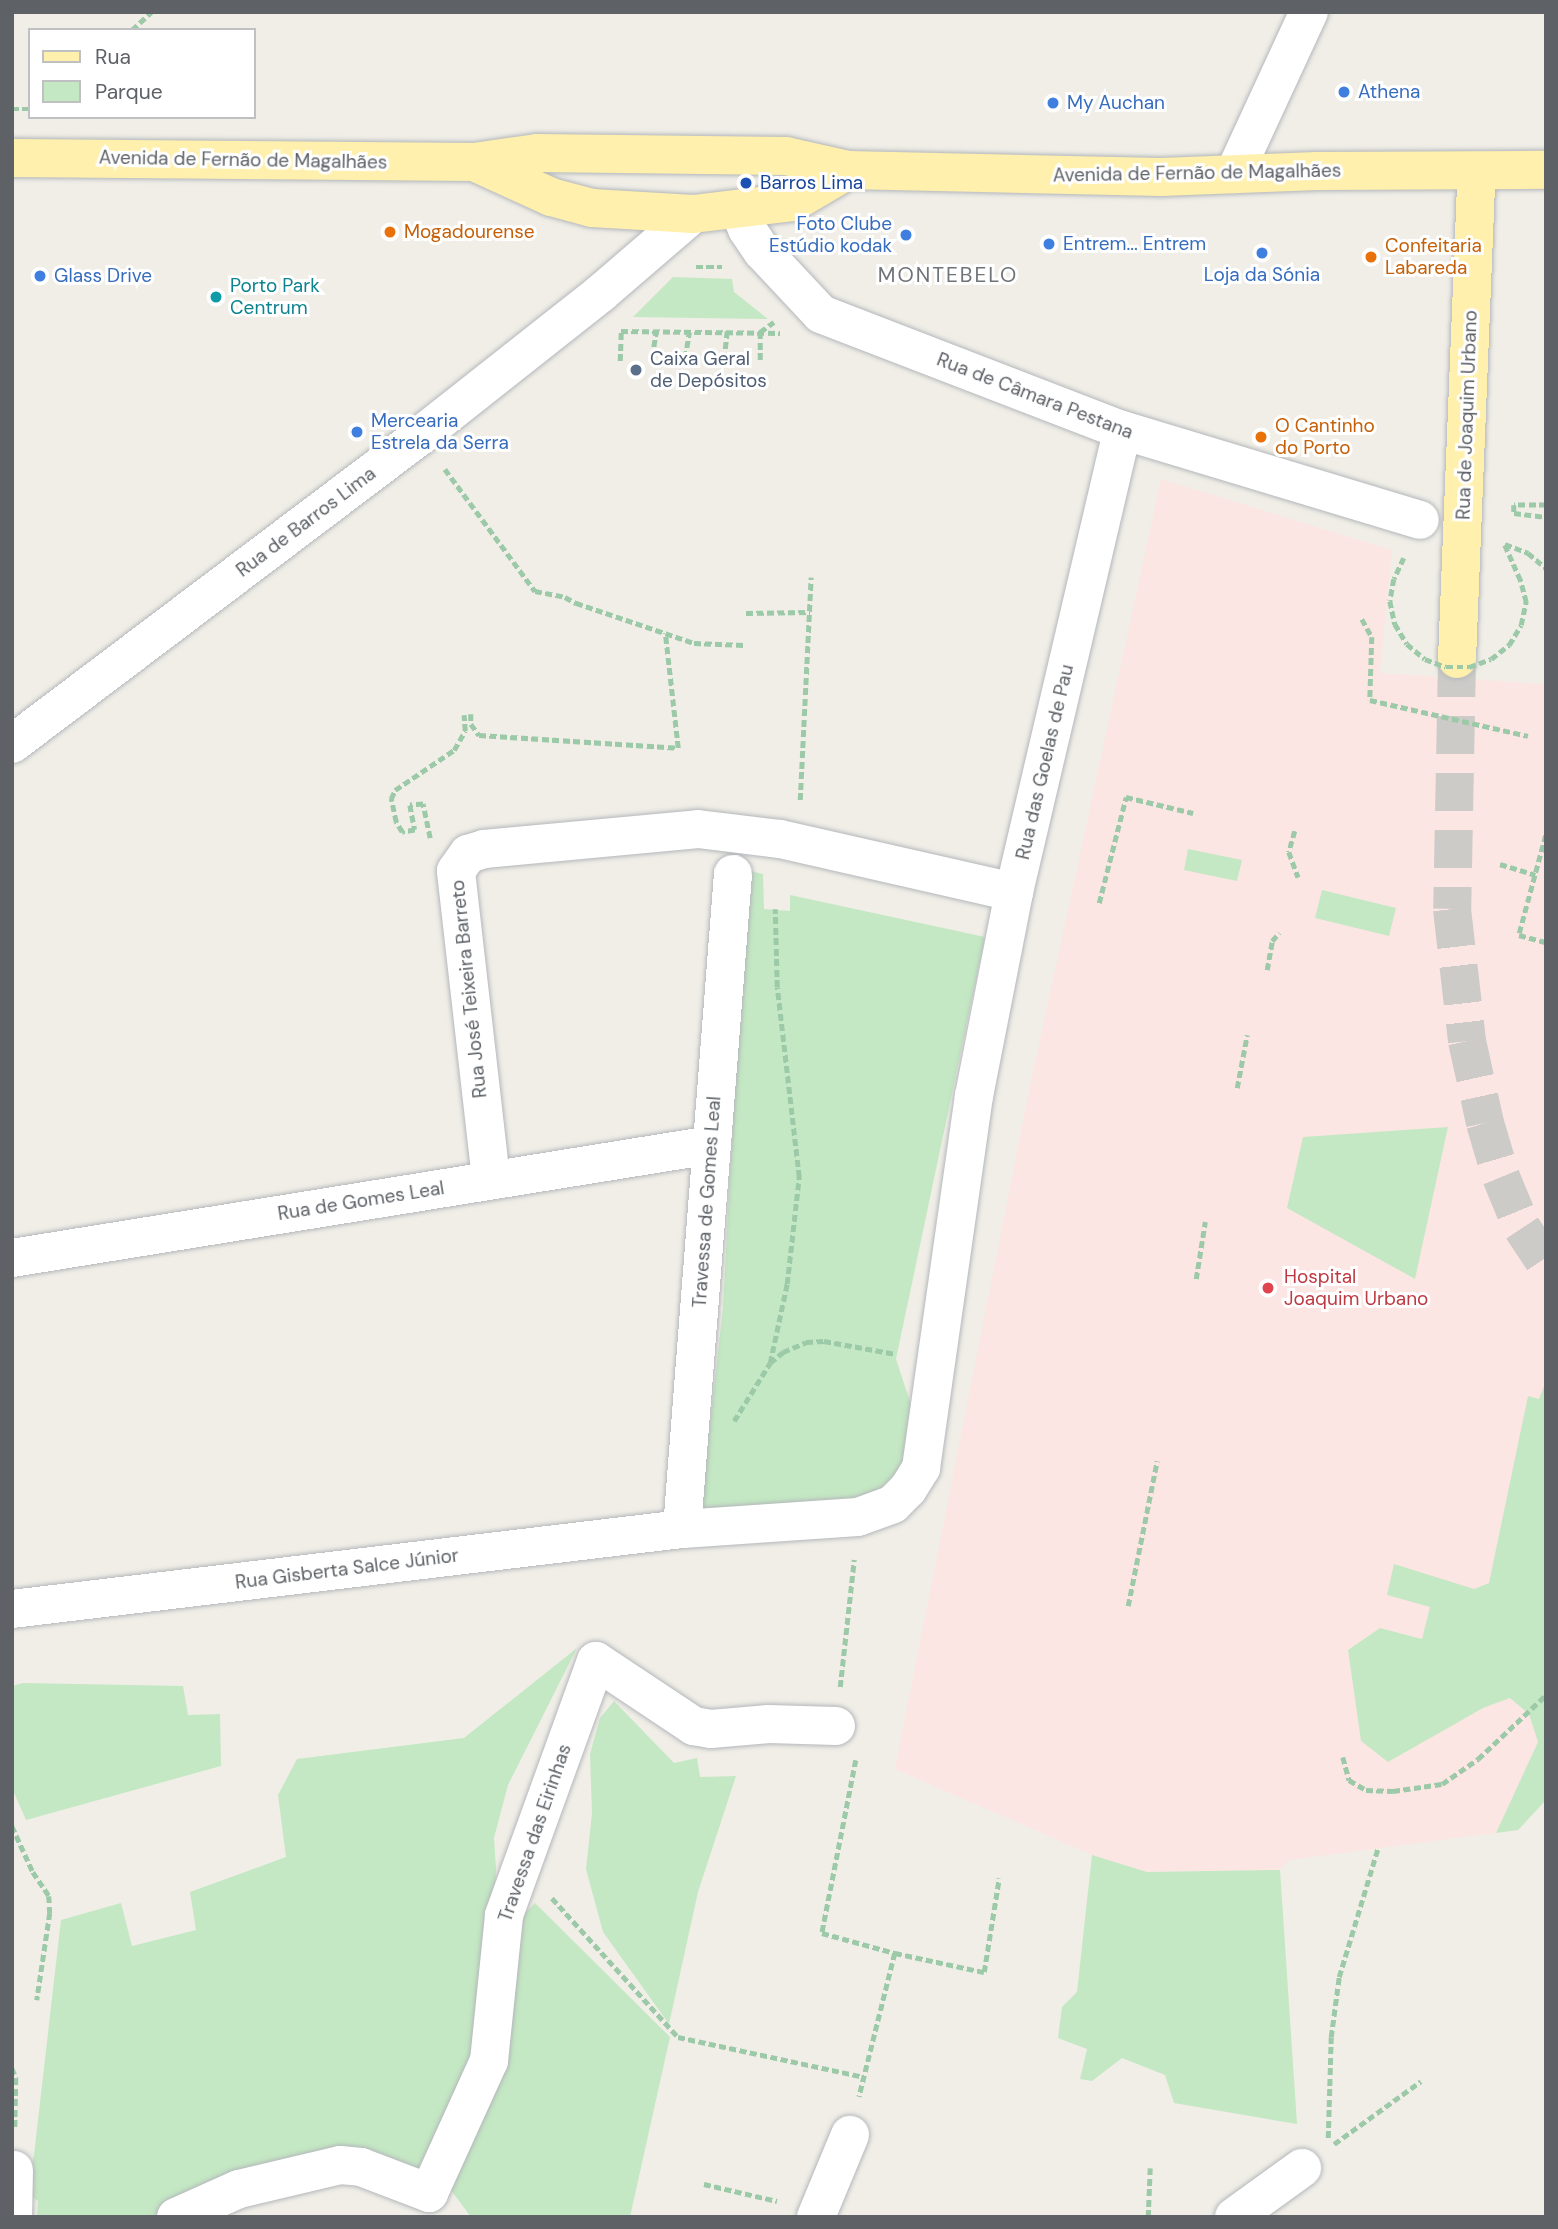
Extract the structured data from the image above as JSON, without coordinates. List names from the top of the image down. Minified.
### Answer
{"streets":{"main road":["Avenida de Fernão de Magalhães","Rua de Joaquim Urbano"],"street":["Rua de Câmara Pestana","Rua de Barros Lima","Rua das Goelas de Pau","Rua José Teixeira Barreto","Rua de Gomes Leal","Travessa de Gomes Leal","Rua Gisberta Salce Júnior","Travessa das Eirinhas"]},"crossings":[["Avenida de Fernão de Magalhães","Rua de Câmara Pestana"],["Avenida de Fernão de Magalhães","Rua de Joaquim Urbano"],["Avenida de Fernão de Magalhães","Rua de Barros Lima"],["Rua de Câmara Pestana","Rua das Goelas de Pau"],["Rua das Goelas de Pau","Rua José Teixeira Barreto"],["Rua das Goelas de Pau","Rua Gisberta Salce Júnior"],["Rua José Teixeira Barreto","Rua de Gomes Leal"],["Rua de Gomes Leal","Travessa de Gomes Leal"],["Travessa de Gomes Leal","Rua Gisberta Salce Júnior"]],"districts":["MONTEBELO"],"places":["Athena","My Auchan","Barros Lima","Mogadourense","Foto Clube Estúdio kodak","Entrem... Entrem","Loja da Sónia","Confeitaria Labareda","Glass Drive","Porto Park Centrum","Caixa Geral de Depósitos","Mercearia Estrela da Serra","O Cantinho do Porto","Hospital Joaquim Urbano"],"legend":["Rua","Parque"]}
